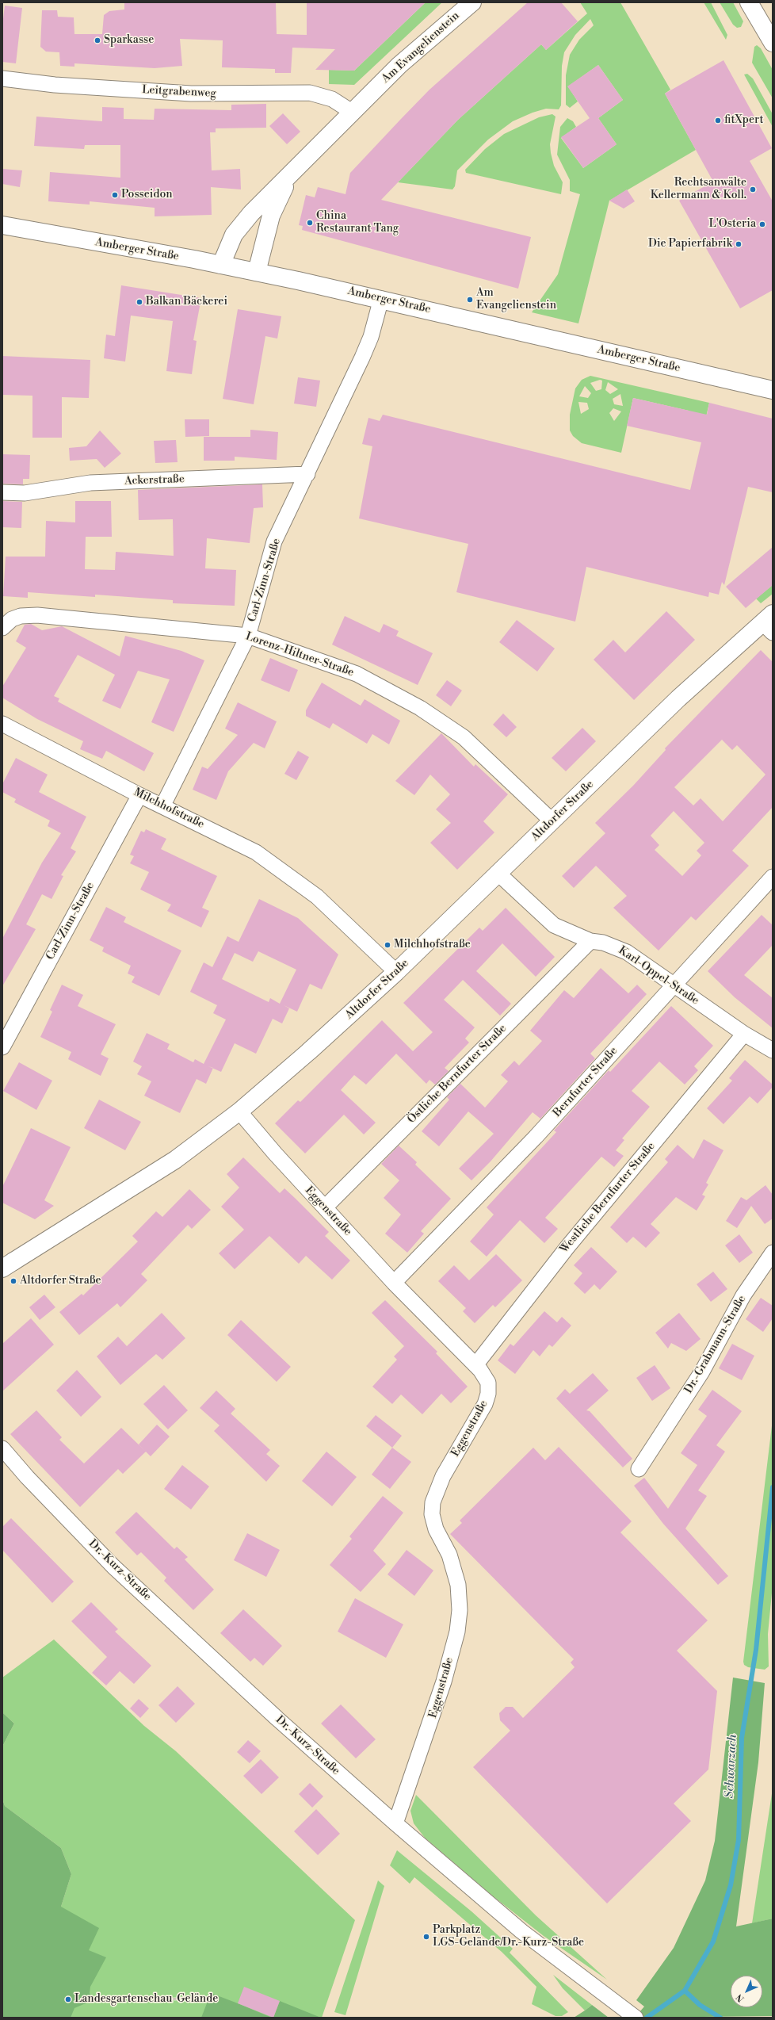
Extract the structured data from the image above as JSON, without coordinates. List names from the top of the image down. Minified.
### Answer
{"streets":{"main road":["Am Evangelienstein","Amberger Straße","Altdorfer Straße"],"street":["Leitgrabenweg","Ackerstraße","Carl-Zinn-Straße","Lorenz-Hiltner-Straße","Milchhofstraße","Karl-Oppel-Straße","Östliche Bernfurter Straße","Bernfurter Straße","Westliche Bernfurter Straße","Eggenstraße","Dr.-Grabmann-Straße","Dr.-Kurz-Straße"]},"crossings":[["Am Evangelienstein","Leitgrabenweg"],["Am Evangelienstein","Amberger Straße"],["Amberger Straße","Carl-Zinn-Straße"],["Ackerstraße","Carl-Zinn-Straße"],["Carl-Zinn-Straße","Lorenz-Hiltner-Straße"],["Carl-Zinn-Straße","Milchhofstraße"],["Lorenz-Hiltner-Straße","Altdorfer Straße"],["Milchhofstraße","Altdorfer Straße"],["Altdorfer Straße","Karl-Oppel-Straße"],["Altdorfer Straße","Eggenstraße"],["Karl-Oppel-Straße","Östliche Bernfurter Straße"],["Karl-Oppel-Straße","Bernfurter Straße"],["Karl-Oppel-Straße","Westliche Bernfurter Straße"],["Östliche Bernfurter Straße","Eggenstraße"],["Bernfurter Straße","Eggenstraße"],["Westliche Bernfurter Straße","Eggenstraße"],["Eggenstraße","Dr.-Kurz-Straße"]],"water":["Schwarzach"],"places":["Sparkasse","fitXpert","Rechtsanwälte Kellermann & Koll.","Posseidon","China Restaurant Tang","L'Osteria","Die Papierfabrik","Am Evangelienstein","Balkan Bäckerei","Milchhofstraße","Altdorfer Straße","Parkplatz LGS-Gelände/Dr.-Kurz-Straße","Landesgartenschau-Gelände"],"north":"bottom left"}
